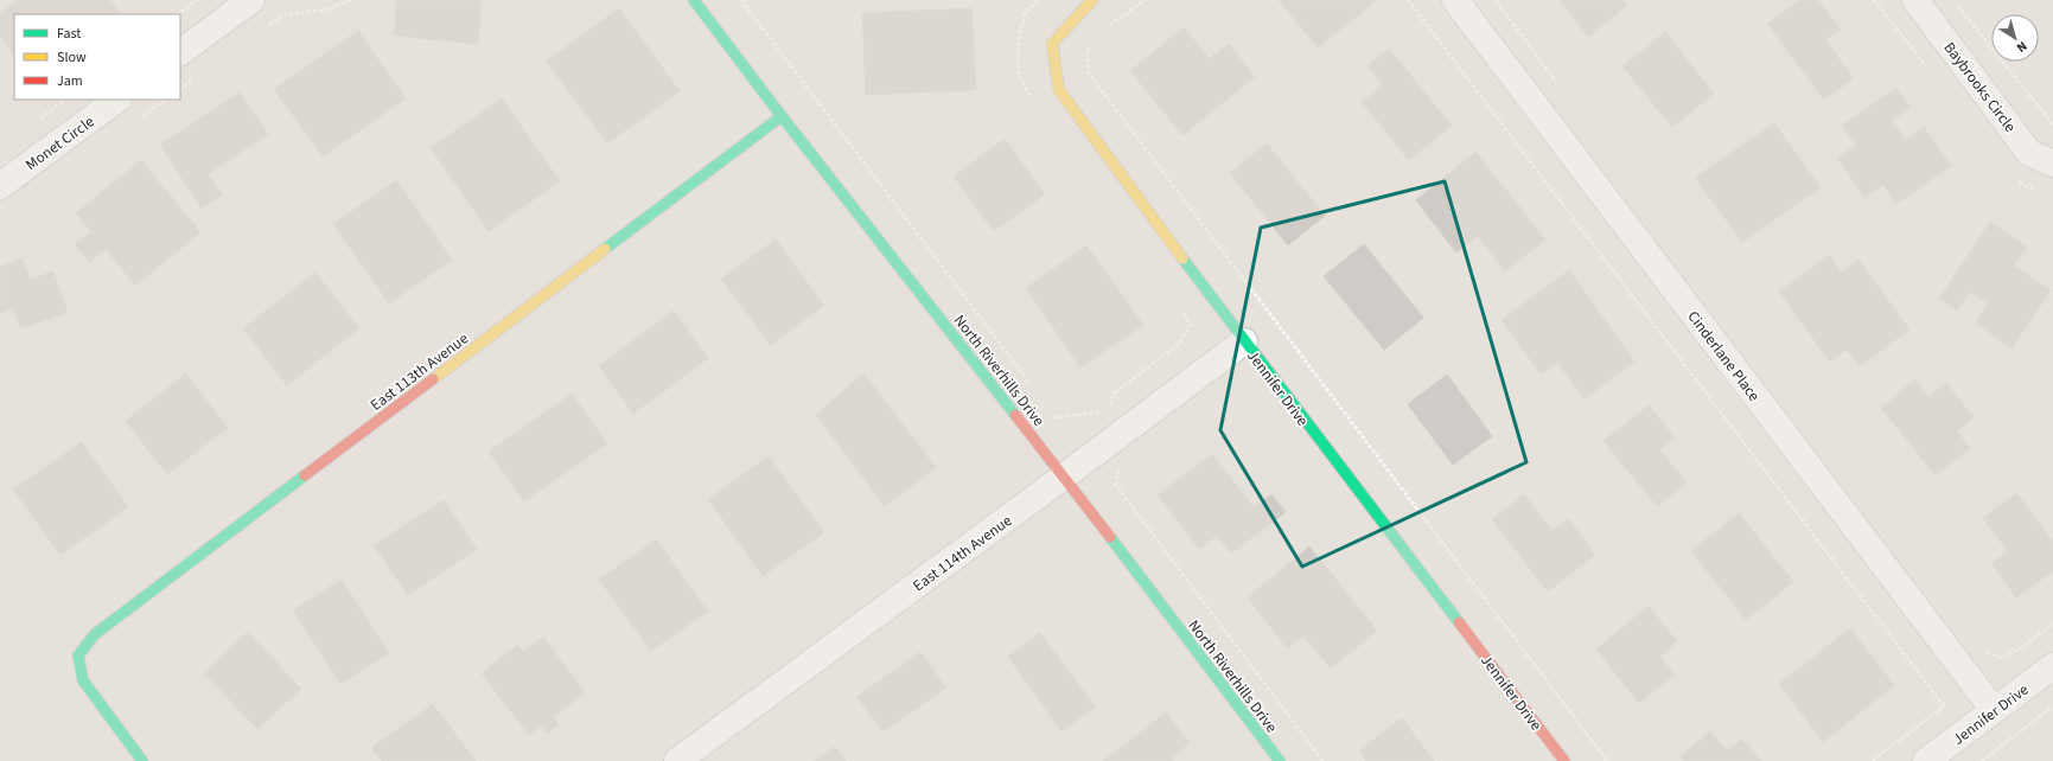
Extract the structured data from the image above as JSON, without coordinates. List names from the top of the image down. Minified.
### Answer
{"streets":{"street":["Baybrooks Circle","Monet Circle","Cinderlane Place","North Riverhills Drive","East 113th Avenue","Jennifer Drive","East 114th Avenue"]},"crossings":[["Cinderlane Place","Jennifer Drive"],["North Riverhills Drive","East 113th Avenue"],["North Riverhills Drive","East 114th Avenue"],["Jennifer Drive","East 114th Avenue"]],"legend":["Fast","Slow","Jam"],"north":"bottom right"}
